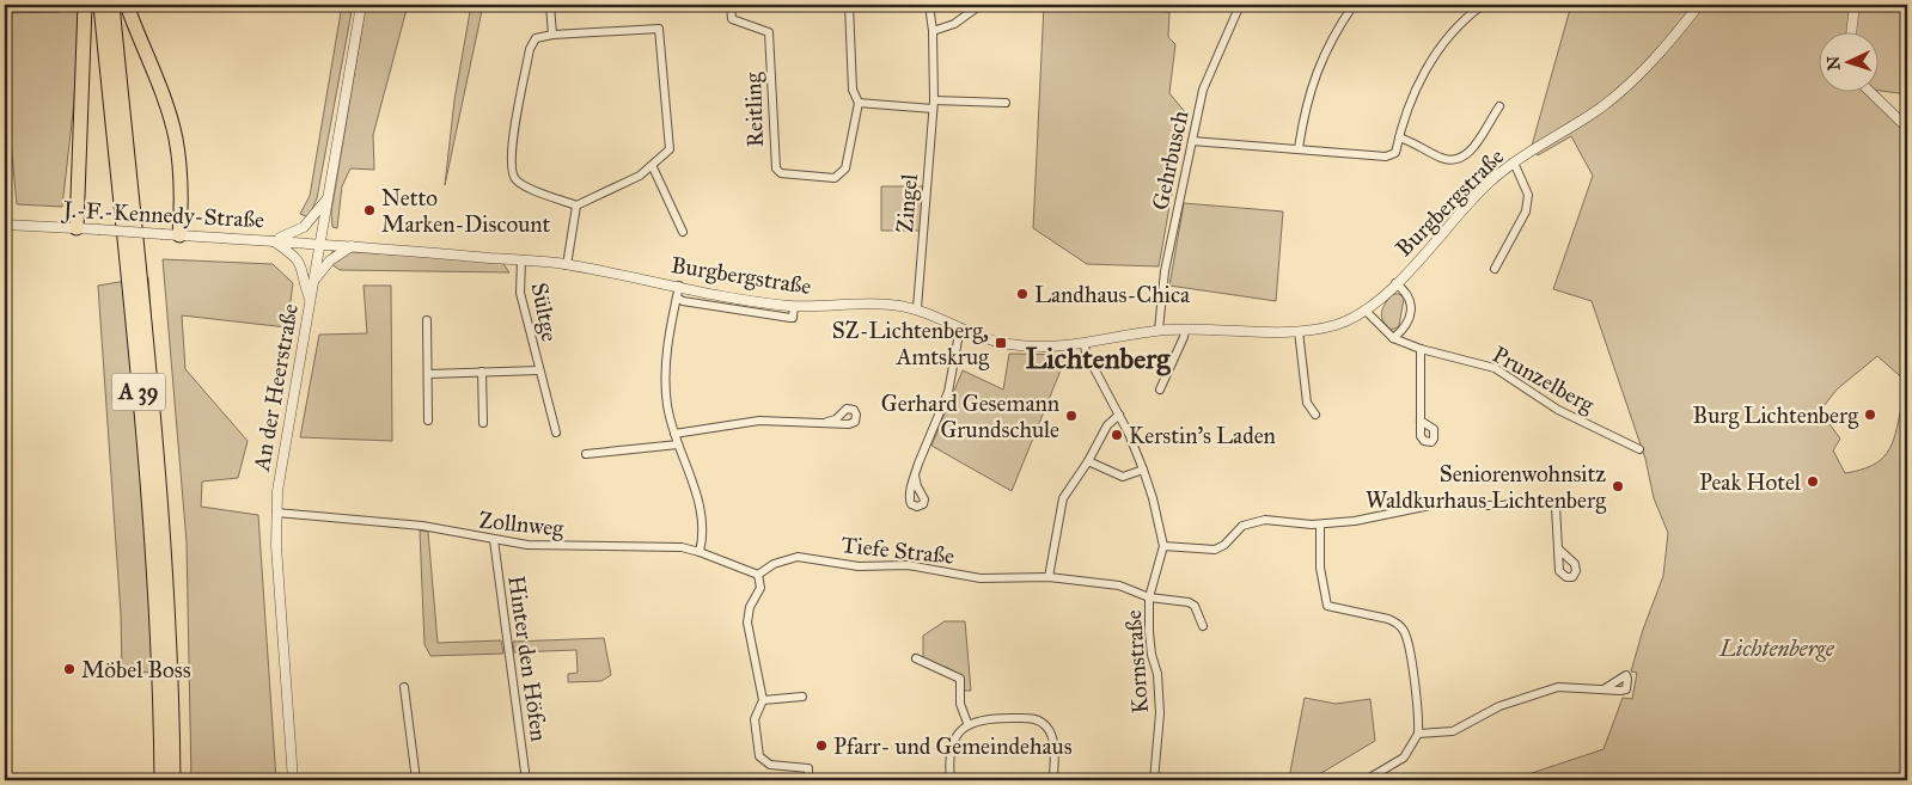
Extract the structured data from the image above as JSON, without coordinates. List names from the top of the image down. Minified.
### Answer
{"streets":{"highway":["A 39"],"street":["Reitling","Gehrbusch","Burgbergstraße","Zingel","J.-F.-Kennedy-Straße","Sültge","Prunzelberg","An der Heerstraße","Zollnweg","Tiefe Straße","Hinter den Höfen","Kornstraße"]},"crossings":[["Gehrbusch","Burgbergstraße"],["Burgbergstraße","Zingel"],["Burgbergstraße","J.-F.-Kennedy-Straße"],["Burgbergstraße","Sültge"],["Burgbergstraße","Prunzelberg"],["Burgbergstraße","An der Heerstraße"],["Burgbergstraße","Kornstraße"],["J.-F.-Kennedy-Straße","An der Heerstraße"],["An der Heerstraße","Zollnweg"],["Zollnweg","Tiefe Straße"],["Zollnweg","Hinter den Höfen"],["Tiefe Straße","Kornstraße"]],"districts":["Lichtenberg"],"parks":["Lichtenberge"],"places":{"other":["Netto Marken-Discount","Landhaus-Chica","Burg Lichtenberg","Gerhard Gesemann Grundschule","Kerstin's Laden","Peak Hotel","Seniorenwohnsitz Waldkurhaus Lichtenberg","Möbel Boss","Pfarr- und Gemeindehaus"],"transit":["SZ-Lichtenberg, Amtskrug"]},"north":"left"}
